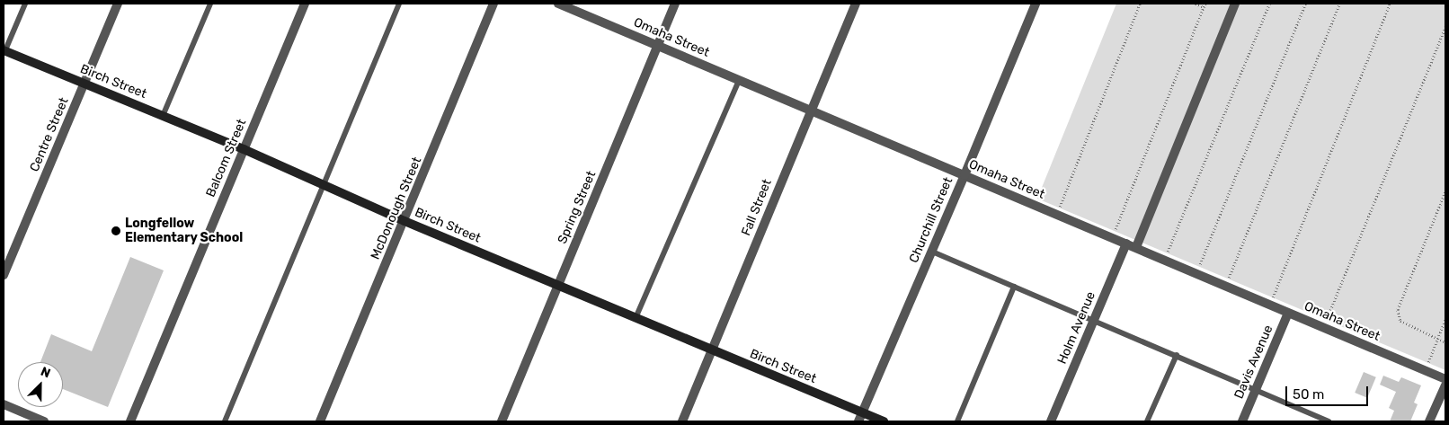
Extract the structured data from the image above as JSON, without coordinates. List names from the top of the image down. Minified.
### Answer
{"streets":{"main road":["Birch Street"],"street":["Omaha Street","Centre Street","Balcom Street","Spring Street","Fall Street","McDonough Street","Churchill Street","Holm Avenue","Davis Avenue"]},"crossings":[["Omaha Street","Spring Street"],["Omaha Street","Fall Street"],["Omaha Street","Churchill Street"],["Omaha Street","Holm Avenue"],["Omaha Street","Davis Avenue"],["Birch Street","Centre Street"],["Birch Street","Balcom Street"],["Birch Street","Spring Street"],["Birch Street","Fall Street"],["Birch Street","McDonough Street"],["Birch Street","Churchill Street"]],"places":["Longfellow Elementary School"],"scale_bar":"50 m","north":"top right"}
